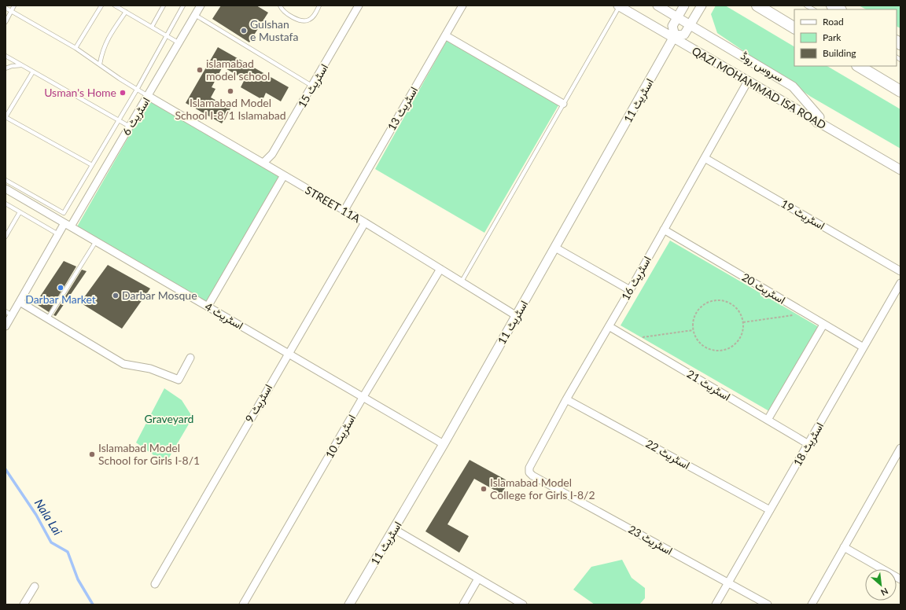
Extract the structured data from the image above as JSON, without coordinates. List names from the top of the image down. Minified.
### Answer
{"streets":{"street":["سروس روڈ","اسٹریٹ 15","QAZI MOHAMMAD ISA ROAD","اسٹریٹ 11","اسٹریٹ 13","اسٹریٹ 6","STREET 11A","اسٹریٹ 19","اسٹریٹ 16","اسٹریٹ 20","اسٹریٹ 4","اسٹریٹ 21","اسٹریٹ 9","اسٹریٹ 10","اسٹریٹ 18","اسٹریٹ 22","اسٹریٹ 23"]},"crossings":[["سروس روڈ","QAZI MOHAMMAD ISA ROAD"],["اسٹریٹ 15","STREET 11A"],["QAZI MOHAMMAD ISA ROAD","اسٹریٹ 11"],["QAZI MOHAMMAD ISA ROAD","اسٹریٹ 16"],["اسٹریٹ 11","STREET 11A"],["اسٹریٹ 11","اسٹریٹ 4"],["اسٹریٹ 13","STREET 11A"],["اسٹریٹ 6","STREET 11A"],["اسٹریٹ 6","اسٹریٹ 4"],["STREET 11A","اسٹریٹ 9"],["STREET 11A","اسٹریٹ 10"],["اسٹریٹ 19","اسٹریٹ 16"],["اسٹریٹ 16","اسٹریٹ 20"],["اسٹریٹ 16","اسٹریٹ 21"],["اسٹریٹ 16","اسٹریٹ 22"],["اسٹریٹ 16","اسٹریٹ 23"],["اسٹریٹ 20","اسٹریٹ 18"],["اسٹریٹ 4","اسٹریٹ 9"],["اسٹریٹ 4","اسٹریٹ 10"],["اسٹریٹ 21","اسٹریٹ 18"],["اسٹریٹ 18","اسٹریٹ 22"],["اسٹریٹ 18","اسٹریٹ 23"]],"water":["Nala Lai"],"parks":["Graveyard"],"places":["Gulshan e Mustafa","islamabad model school","Islamabad Model School I-8/1 Islamabad","Usman's Home","Darbar Market","Darbar Mosque","Islamabad Model School for Girls I-8/1","Islamabad Model College for Girls I-8/2"],"legend":["Road","Park","Building"],"north":"bottom right"}
